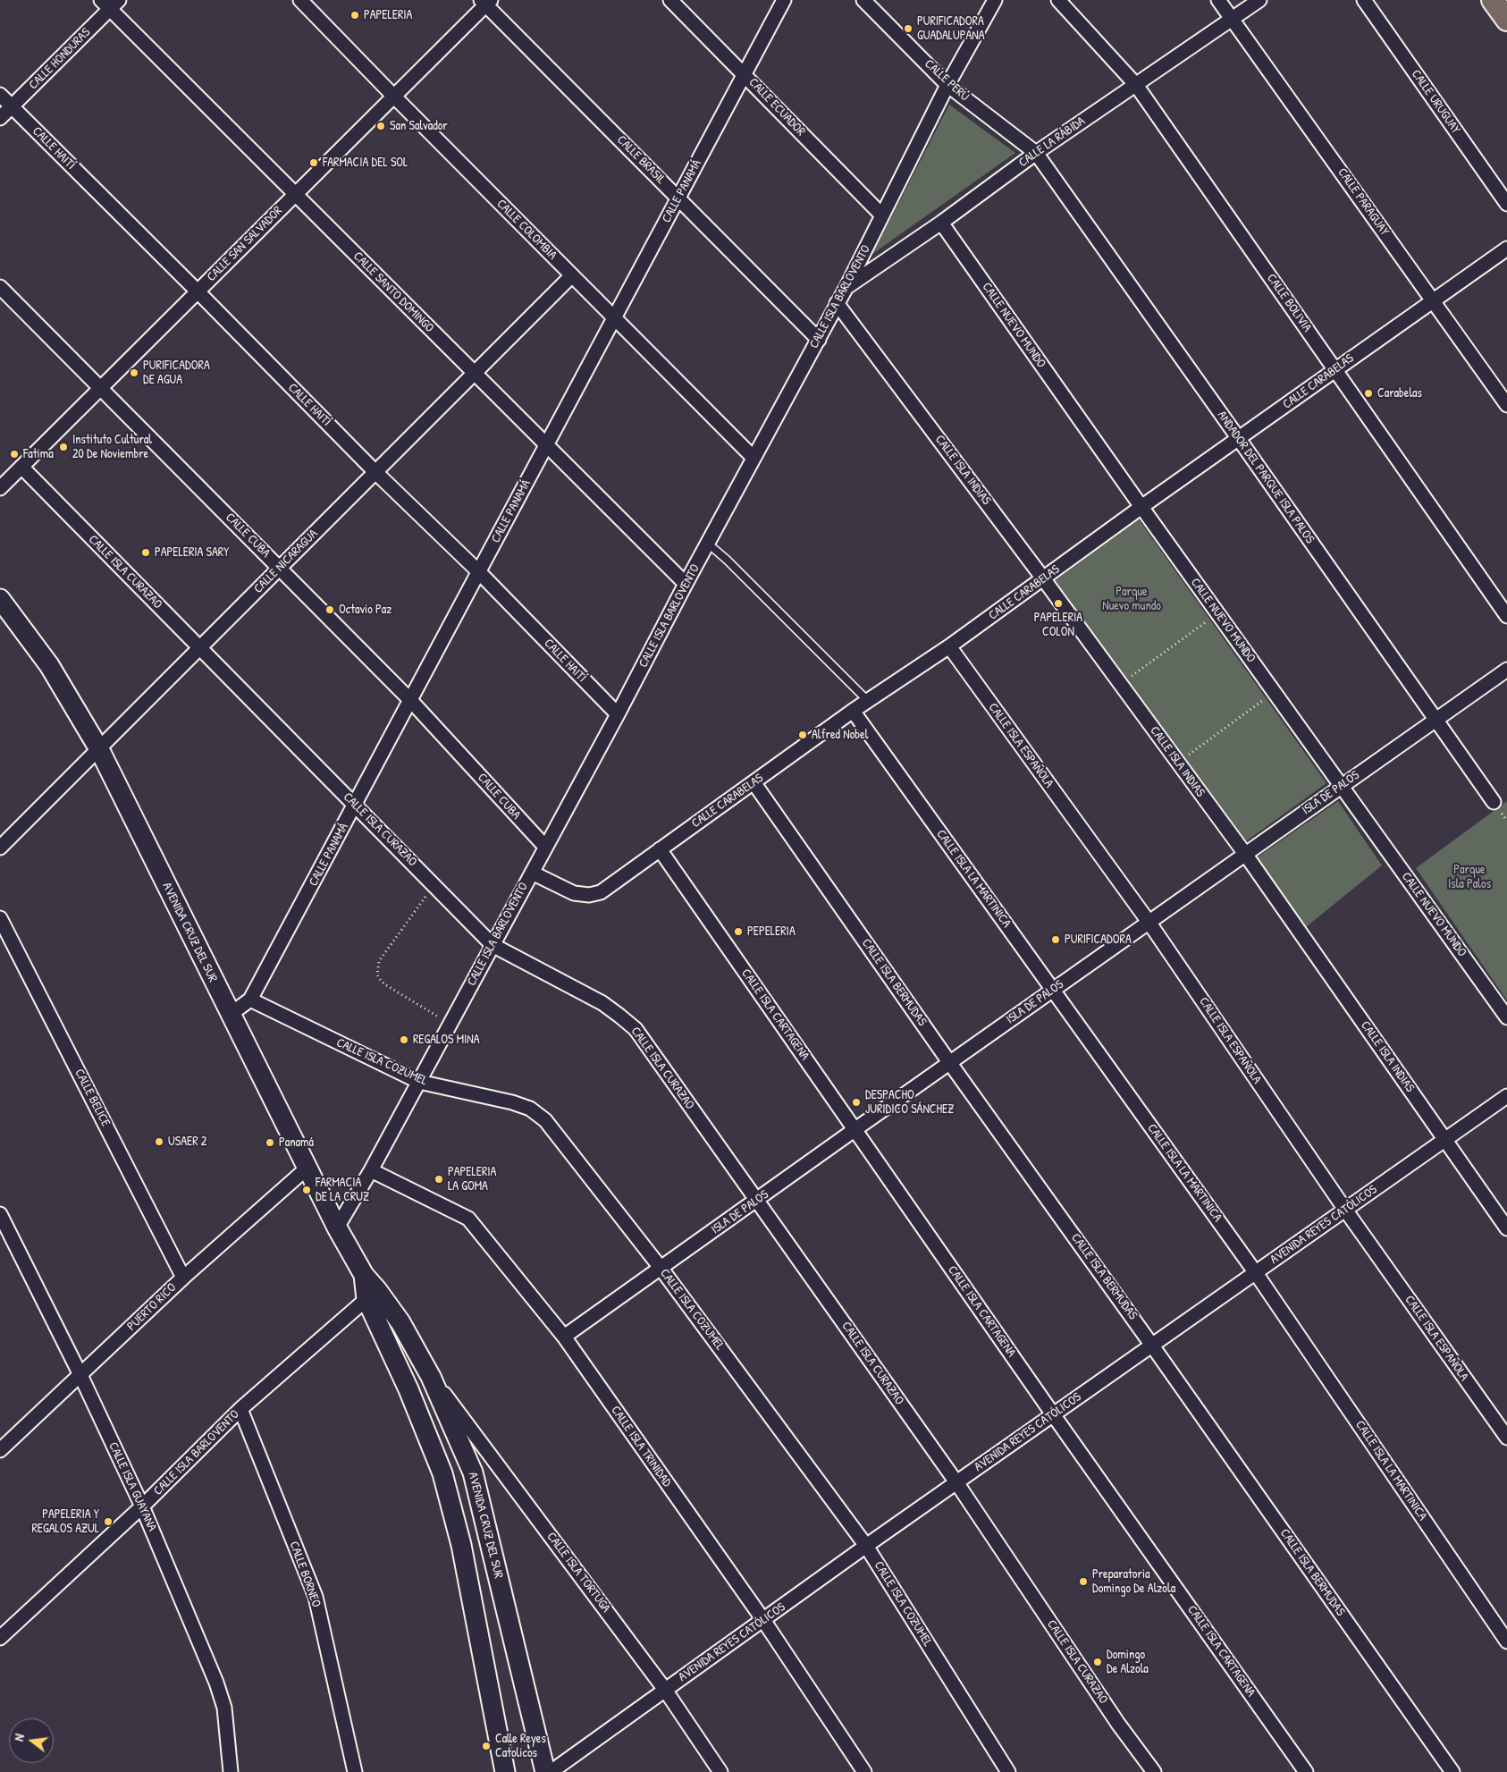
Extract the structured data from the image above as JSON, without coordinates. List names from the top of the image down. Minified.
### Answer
{"streets":{"main road":["AVENIDA CRUZ DEL SUR"],"street":["CALLE HONDURAS","CALLE PERÚ","CALLE URUGUAY","CALLE ECUADOR","CALLE LA RÁBIDA","CALLE HAITÍ","CALLE BRASIL","CALLE PANAMÁ","CALLE PARAGUAY","CALLE COLOMBIA","CALLE SAN SALVADOR","CALLE SANTO DOMINGO","CALLE ISLA BARLOVENTO","CALLE BOLIVIA","CALLE NUEVO MUNDO","CALLE CARABELAS","CALLE ISLA INDIAS","ANDADOR DEL PARQUE ISLA PALOS","CALLE CUBA","CALLE NICARAGUA","CALLE ISLA CURAZAO","CALLE ISLA ESPAÑOLA","ISLA DE PALOS","CALLE ISLA LA MARTINICA","CALLE ISLA BERMUDAS","CALLE ISLA CARTAGENA","CALLE ISLA COZUMEL","CALLE BELICE","AVENIDA REYES CATÓLICOS","PUERTO RICO","CALLE ISLA TRINIDAD","CALLE ISLA GUAYANA","CALLE ISLA TORTUGA","CALLE BORNEO"]},"crossings":[["CALLE HONDURAS","CALLE HAITÍ"],["CALLE HONDURAS","CALLE SANTO DOMINGO"],["CALLE PERÚ","CALLE LA RÁBIDA"],["CALLE PERÚ","CALLE ISLA BARLOVENTO"],["CALLE PERÚ","ANDADOR DEL PARQUE ISLA PALOS"],["CALLE ECUADOR","CALLE PANAMÁ"],["CALLE ECUADOR","CALLE ISLA BARLOVENTO"],["CALLE LA RÁBIDA","CALLE PARAGUAY"],["CALLE LA RÁBIDA","CALLE ISLA BARLOVENTO"],["CALLE LA RÁBIDA","CALLE BOLIVIA"],["CALLE LA RÁBIDA","CALLE NUEVO MUNDO"],["CALLE LA RÁBIDA","ANDADOR DEL PARQUE ISLA PALOS"],["CALLE HAITÍ","CALLE PANAMÁ"],["CALLE HAITÍ","CALLE SAN SALVADOR"],["CALLE HAITÍ","CALLE ISLA BARLOVENTO"],["CALLE HAITÍ","CALLE NICARAGUA"],["CALLE BRASIL","CALLE PANAMÁ"],["CALLE BRASIL","CALLE SAN SALVADOR"],["CALLE BRASIL","CALLE ISLA BARLOVENTO"],["CALLE PANAMÁ","CALLE COLOMBIA"],["CALLE PANAMÁ","CALLE SANTO DOMINGO"],["CALLE PANAMÁ","CALLE CUBA"],["CALLE PANAMÁ","CALLE ISLA CURAZAO"],["CALLE PANAMÁ","AVENIDA CRUZ DEL SUR"],["CALLE PANAMÁ","CALLE ISLA COZUMEL"],["CALLE PARAGUAY","CALLE CARABELAS"],["CALLE COLOMBIA","CALLE SAN SALVADOR"],["CALLE COLOMBIA","CALLE ISLA BARLOVENTO"],["CALLE COLOMBIA","CALLE NICARAGUA"],["CALLE SAN SALVADOR","CALLE SANTO DOMINGO"],["CALLE SAN SALVADOR","CALLE CUBA"],["CALLE SAN SALVADOR","CALLE ISLA CURAZAO"],["CALLE SANTO DOMINGO","CALLE ISLA BARLOVENTO"],["CALLE SANTO DOMINGO","CALLE NICARAGUA"],["CALLE ISLA BARLOVENTO","CALLE CARABELAS"],["CALLE ISLA BARLOVENTO","CALLE ISLA INDIAS"],["CALLE ISLA BARLOVENTO","CALLE CUBA"],["CALLE ISLA BARLOVENTO","CALLE ISLA CURAZAO"],["CALLE ISLA BARLOVENTO","AVENIDA CRUZ DEL SUR"],["CALLE ISLA BARLOVENTO","CALLE ISLA COZUMEL"],["CALLE ISLA BARLOVENTO","CALLE ISLA TRINIDAD"],["CALLE ISLA BARLOVENTO","CALLE ISLA GUAYANA"],["CALLE ISLA BARLOVENTO","CALLE BORNEO"],["CALLE BOLIVIA","CALLE CARABELAS"],["CALLE NUEVO MUNDO","CALLE CARABELAS"],["CALLE NUEVO MUNDO","ISLA DE PALOS"],["CALLE CARABELAS","CALLE ISLA INDIAS"],["CALLE CARABELAS","ANDADOR DEL PARQUE ISLA PALOS"],["CALLE CARABELAS","CALLE ISLA ESPAÑOLA"],["CALLE CARABELAS","CALLE ISLA LA MARTINICA"],["CALLE CARABELAS","CALLE ISLA BERMUDAS"],["CALLE CARABELAS","CALLE ISLA CARTAGENA"],["CALLE ISLA INDIAS","ISLA DE PALOS"],["CALLE ISLA INDIAS","AVENIDA REYES CATÓLICOS"],["ANDADOR DEL PARQUE ISLA PALOS","ISLA DE PALOS"],["CALLE CUBA","CALLE NICARAGUA"],["CALLE NICARAGUA","CALLE ISLA CURAZAO"],["CALLE NICARAGUA","AVENIDA CRUZ DEL SUR"],["CALLE ISLA CURAZAO","ISLA DE PALOS"],["CALLE ISLA CURAZAO","AVENIDA REYES CATÓLICOS"],["CALLE ISLA ESPAÑOLA","ISLA DE PALOS"],["CALLE ISLA ESPAÑOLA","AVENIDA REYES CATÓLICOS"],["ISLA DE PALOS","CALLE ISLA LA MARTINICA"],["ISLA DE PALOS","CALLE ISLA BERMUDAS"],["ISLA DE PALOS","CALLE ISLA CARTAGENA"],["ISLA DE PALOS","CALLE ISLA COZUMEL"],["ISLA DE PALOS","CALLE ISLA TRINIDAD"],["CALLE ISLA LA MARTINICA","AVENIDA REYES CATÓLICOS"],["AVENIDA CRUZ DEL SUR","PUERTO RICO"],["AVENIDA CRUZ DEL SUR","CALLE ISLA TORTUGA"],["CALLE ISLA BERMUDAS","AVENIDA REYES CATÓLICOS"],["CALLE ISLA CARTAGENA","AVENIDA REYES CATÓLICOS"],["CALLE ISLA COZUMEL","AVENIDA REYES CATÓLICOS"],["CALLE BELICE","PUERTO RICO"],["AVENIDA REYES CATÓLICOS","CALLE ISLA TRINIDAD"],["AVENIDA REYES CATÓLICOS","CALLE ISLA TORTUGA"],["PUERTO RICO","CALLE ISLA GUAYANA"]],"parks":["Parque Nuevo mundo","Parque Isla Palos"],"places":["PAPELERIA","PURIFICADORA GUADALUPANA","San Salvador","FARMACIA DEL SOL","PURIFICADORA DE AGUA","Carabelas","Instituto Cultural 20 De Noviembre","Fatima","PAPELERIA SARY","PAPELERIA COLON","Octavio Paz","Alfred Nobel","PEPELERIA","PURIFICADORA","REGALOS MINA","DESPACHO JURIDICO SÁNCHEZ","USAER 2","Panamá","PAPELERIA LA GOMA","FARMACIA DE LA CRUZ","PAPELERIA Y REGALOS AZUL","Preparatoria Domingo De Alzola","Domingo De Alzola","Calle Reyes Catolicos"],"north":"left"}
